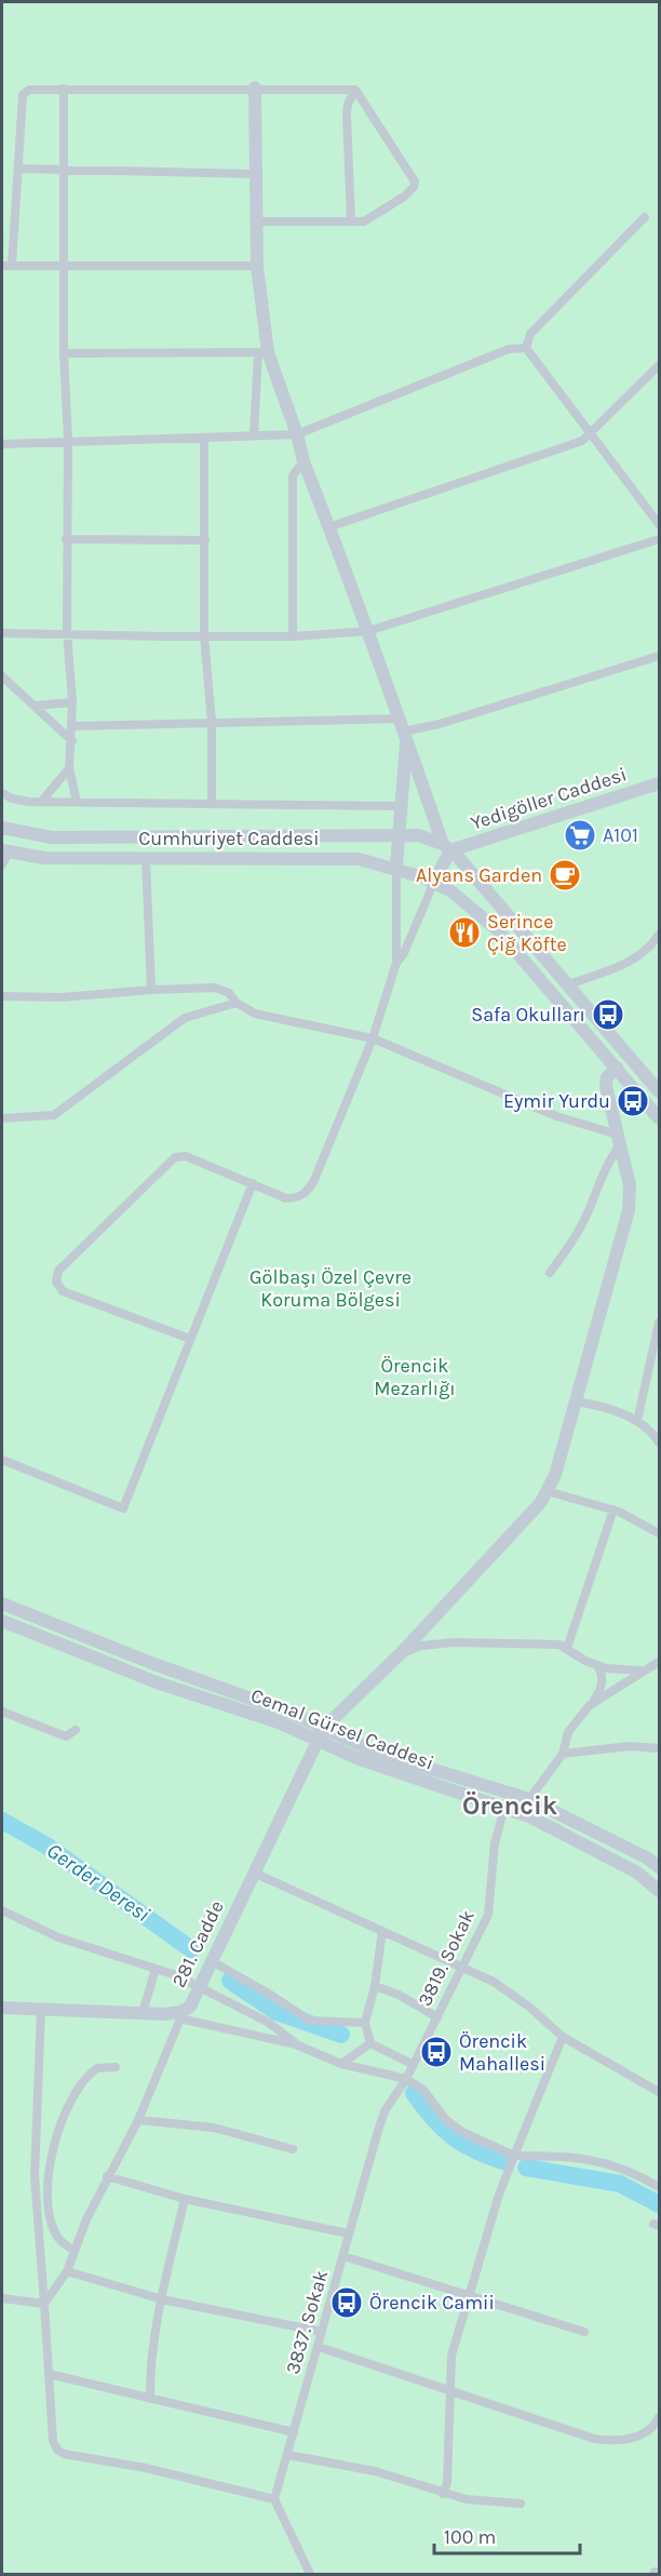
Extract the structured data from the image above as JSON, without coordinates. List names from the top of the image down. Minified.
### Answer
{"streets":{"street":["Yedigöller Caddesi","Cumhuriyet Caddesi","Cemal Gürsel Caddesi","281. Cadde","3819. Sokak","3837. Sokak"]},"crossings":[["Yedigöller Caddesi","Cumhuriyet Caddesi"],["Cemal Gürsel Caddesi","281. Cadde"],["Cemal Gürsel Caddesi","3819. Sokak"],["3819. Sokak","3837. Sokak"]],"districts":["Örencik"],"water":["Gerder Deresi"],"parks":["Gölbaşı Özel Çevre Koruma Bölgesi","Örencik Mezarlığı"],"places":{"supermarket":["A101"],"cafe":["Alyans Garden"],"restaurant":["Serince Çiğ Köfte"],"bus stop":["Safa Okulları","Eymir Yurdu","Örencik Mahallesi","Örencik Camii"]},"scale_bar":"100 m"}
